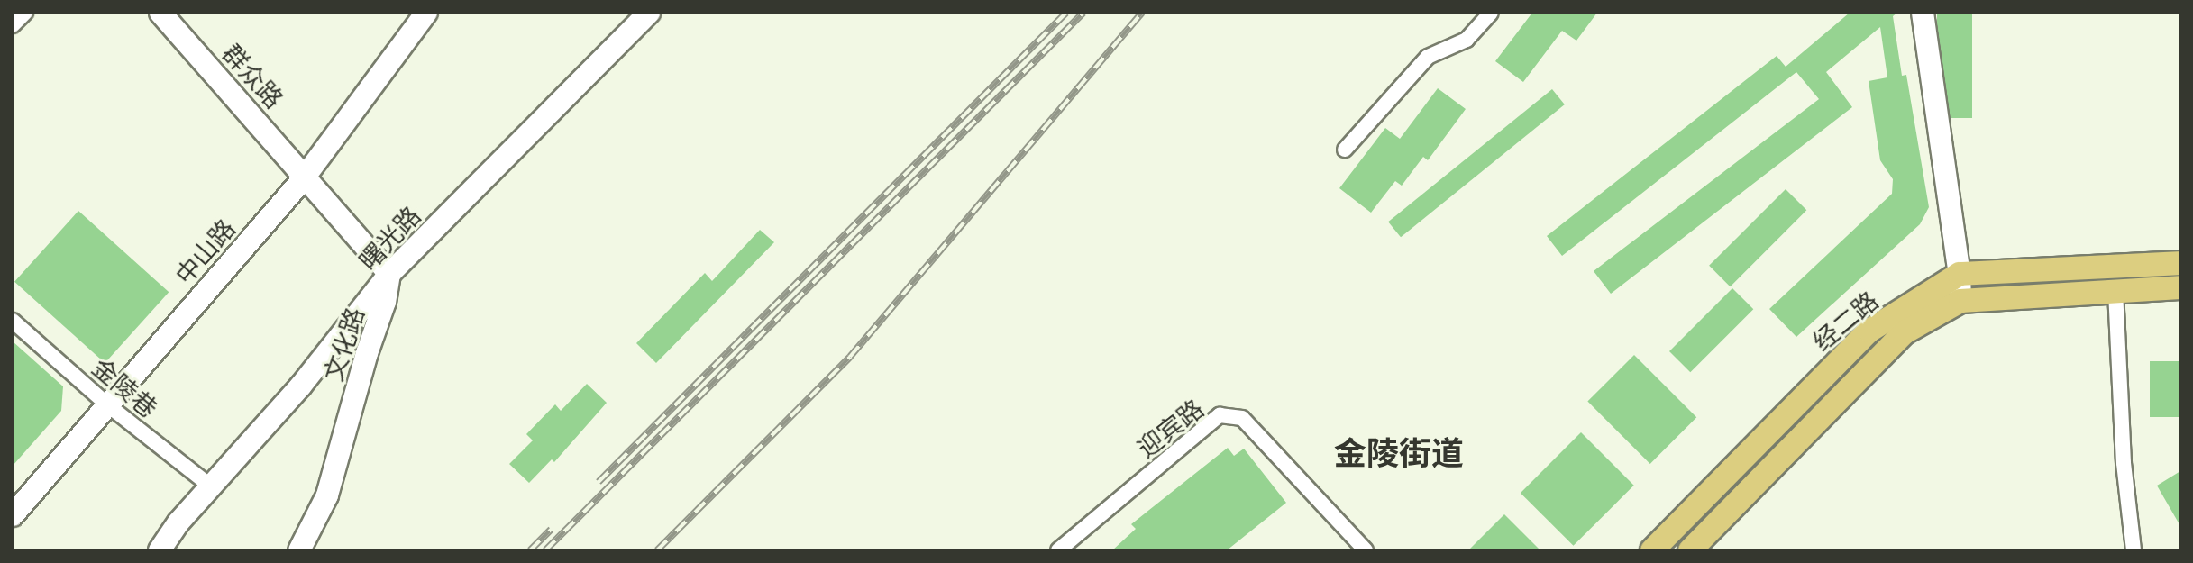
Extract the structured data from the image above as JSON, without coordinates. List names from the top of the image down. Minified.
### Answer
{"streets":{"main road":["群众路","曙光路","中山路","经二路","文化路"],"street":["金陵巷","迎宾路"]},"crossings":[["群众路","中山路"],["曙光路","文化路"],["曙光路","金陵巷"],["中山路","金陵巷"]],"districts":["金陵街道"]}
